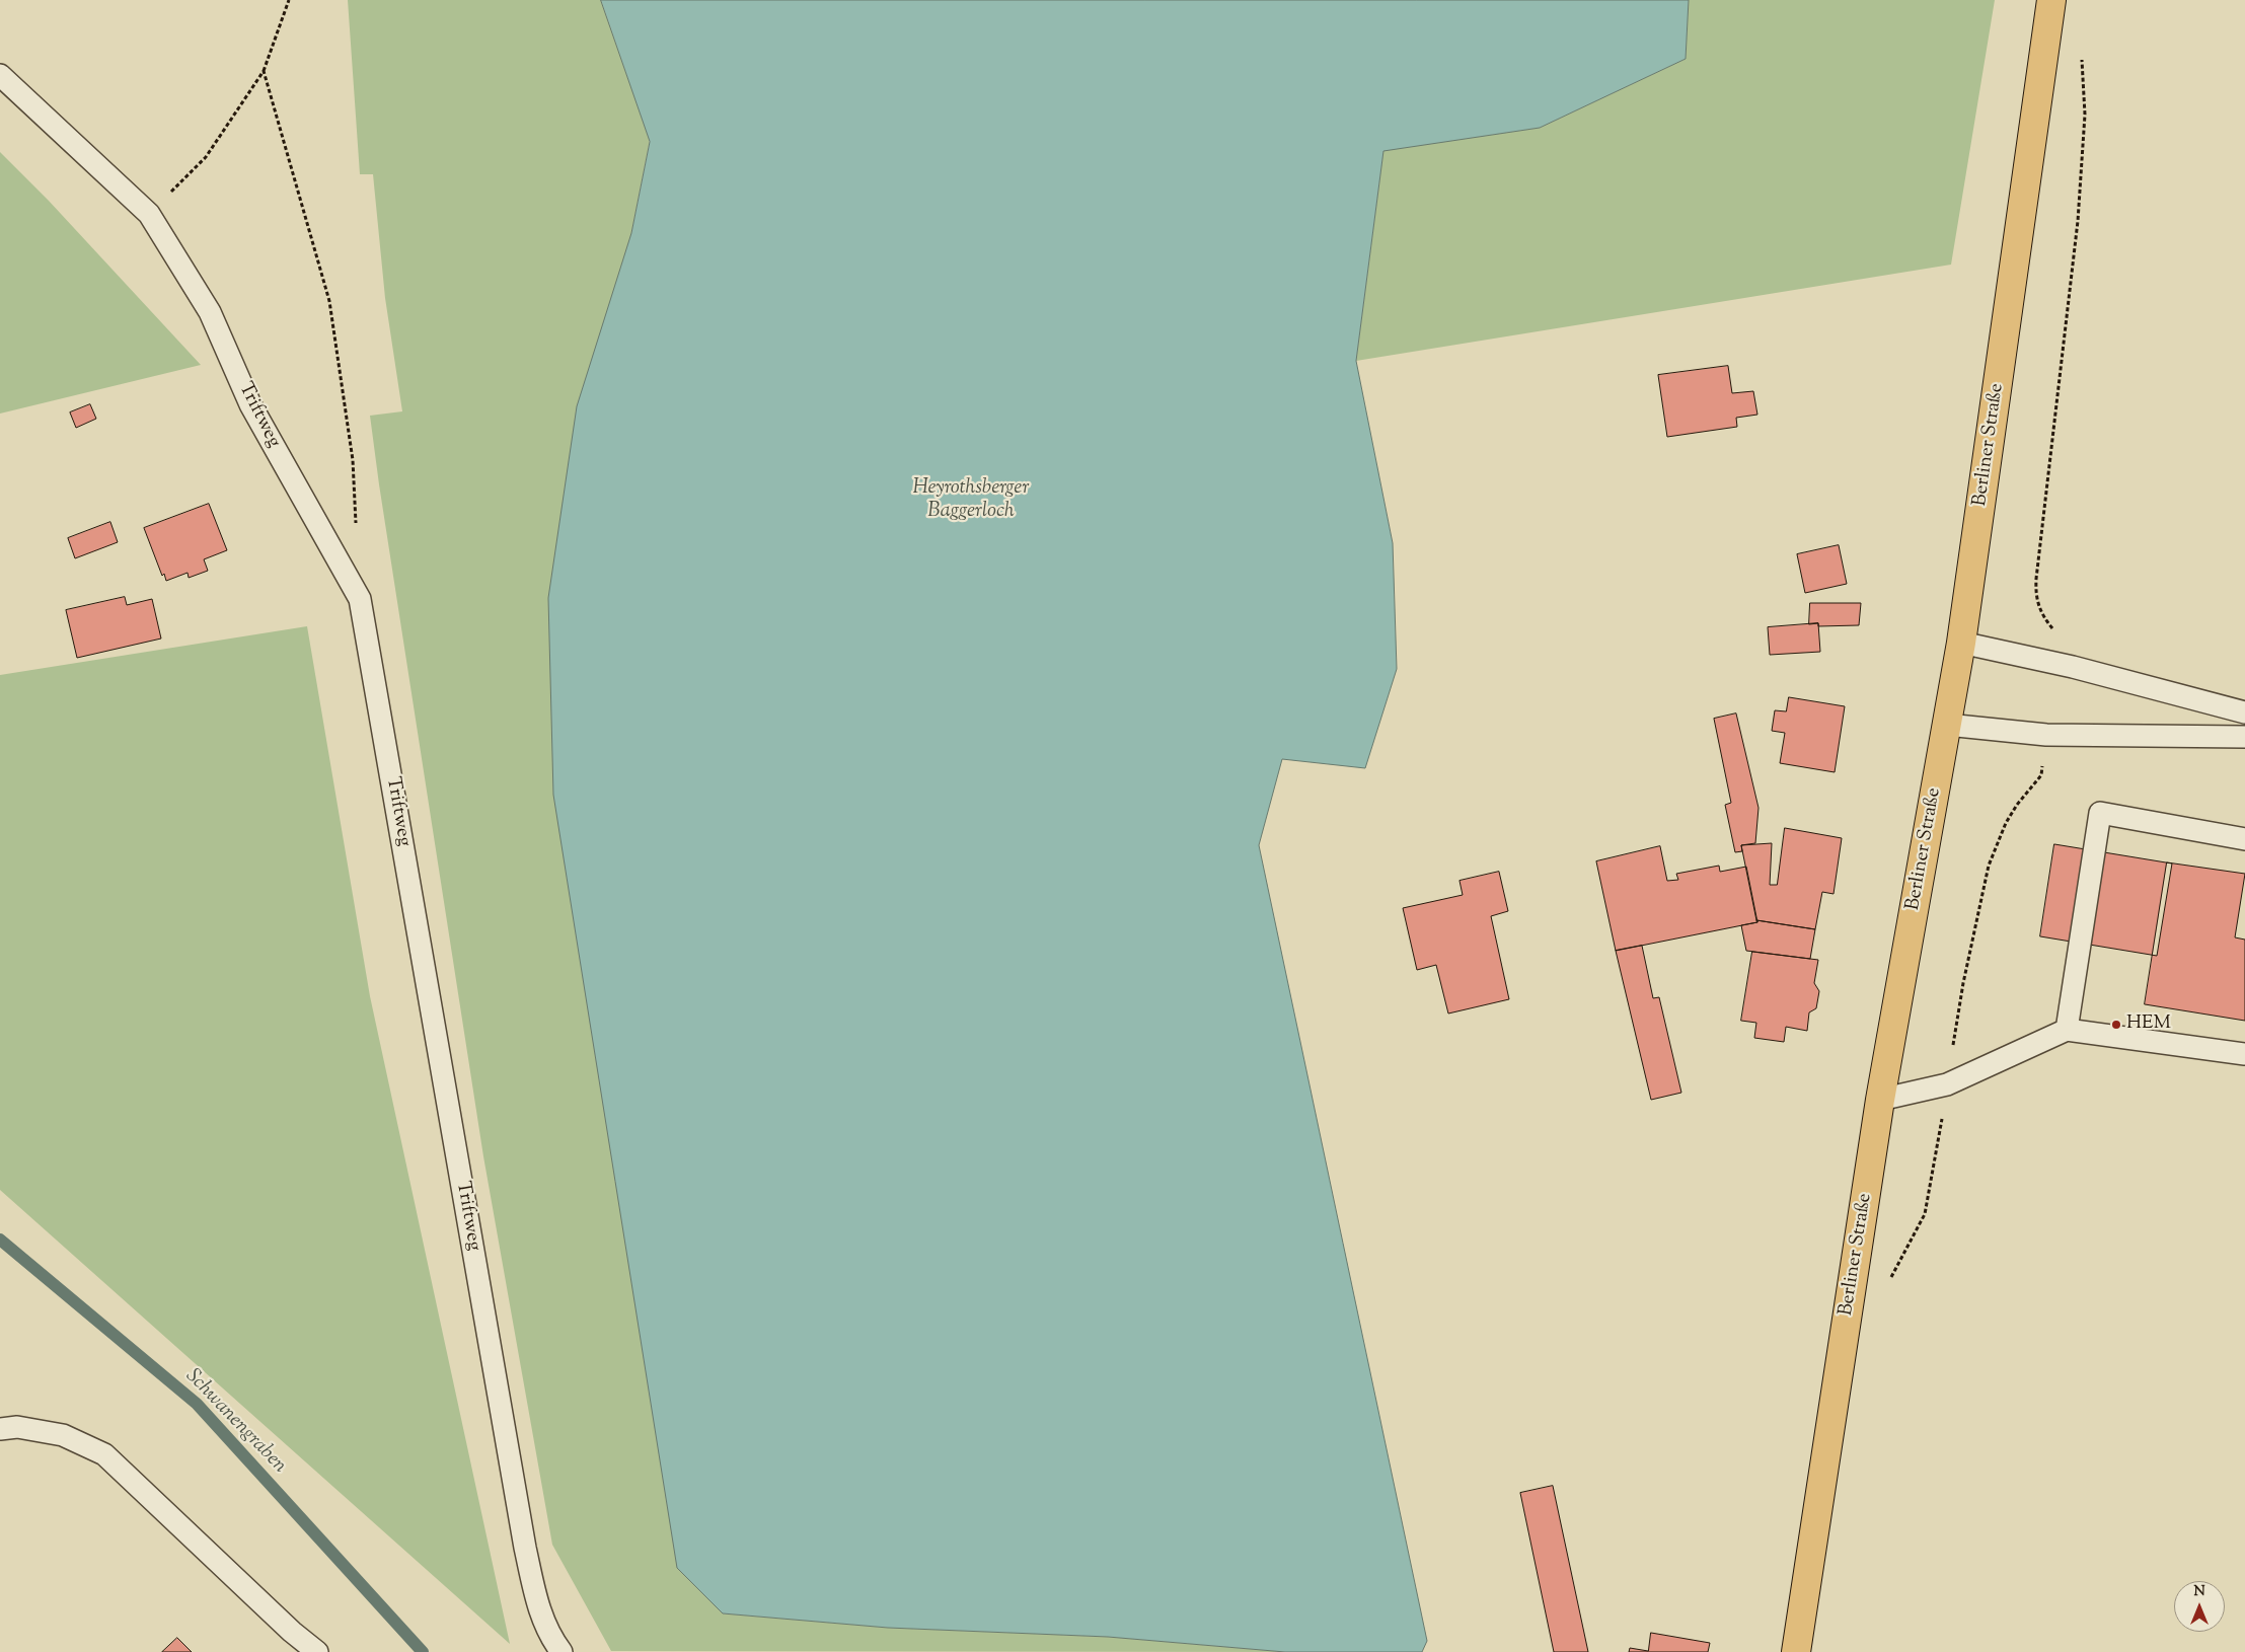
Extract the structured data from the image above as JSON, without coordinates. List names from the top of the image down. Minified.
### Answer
{"streets":{"main road":["Berliner Straße"],"lane":["Triftweg"]},"water":["Heyrothsberger Baggerloch","Schwanengraben"],"places":["HEM"],"north":"top"}
